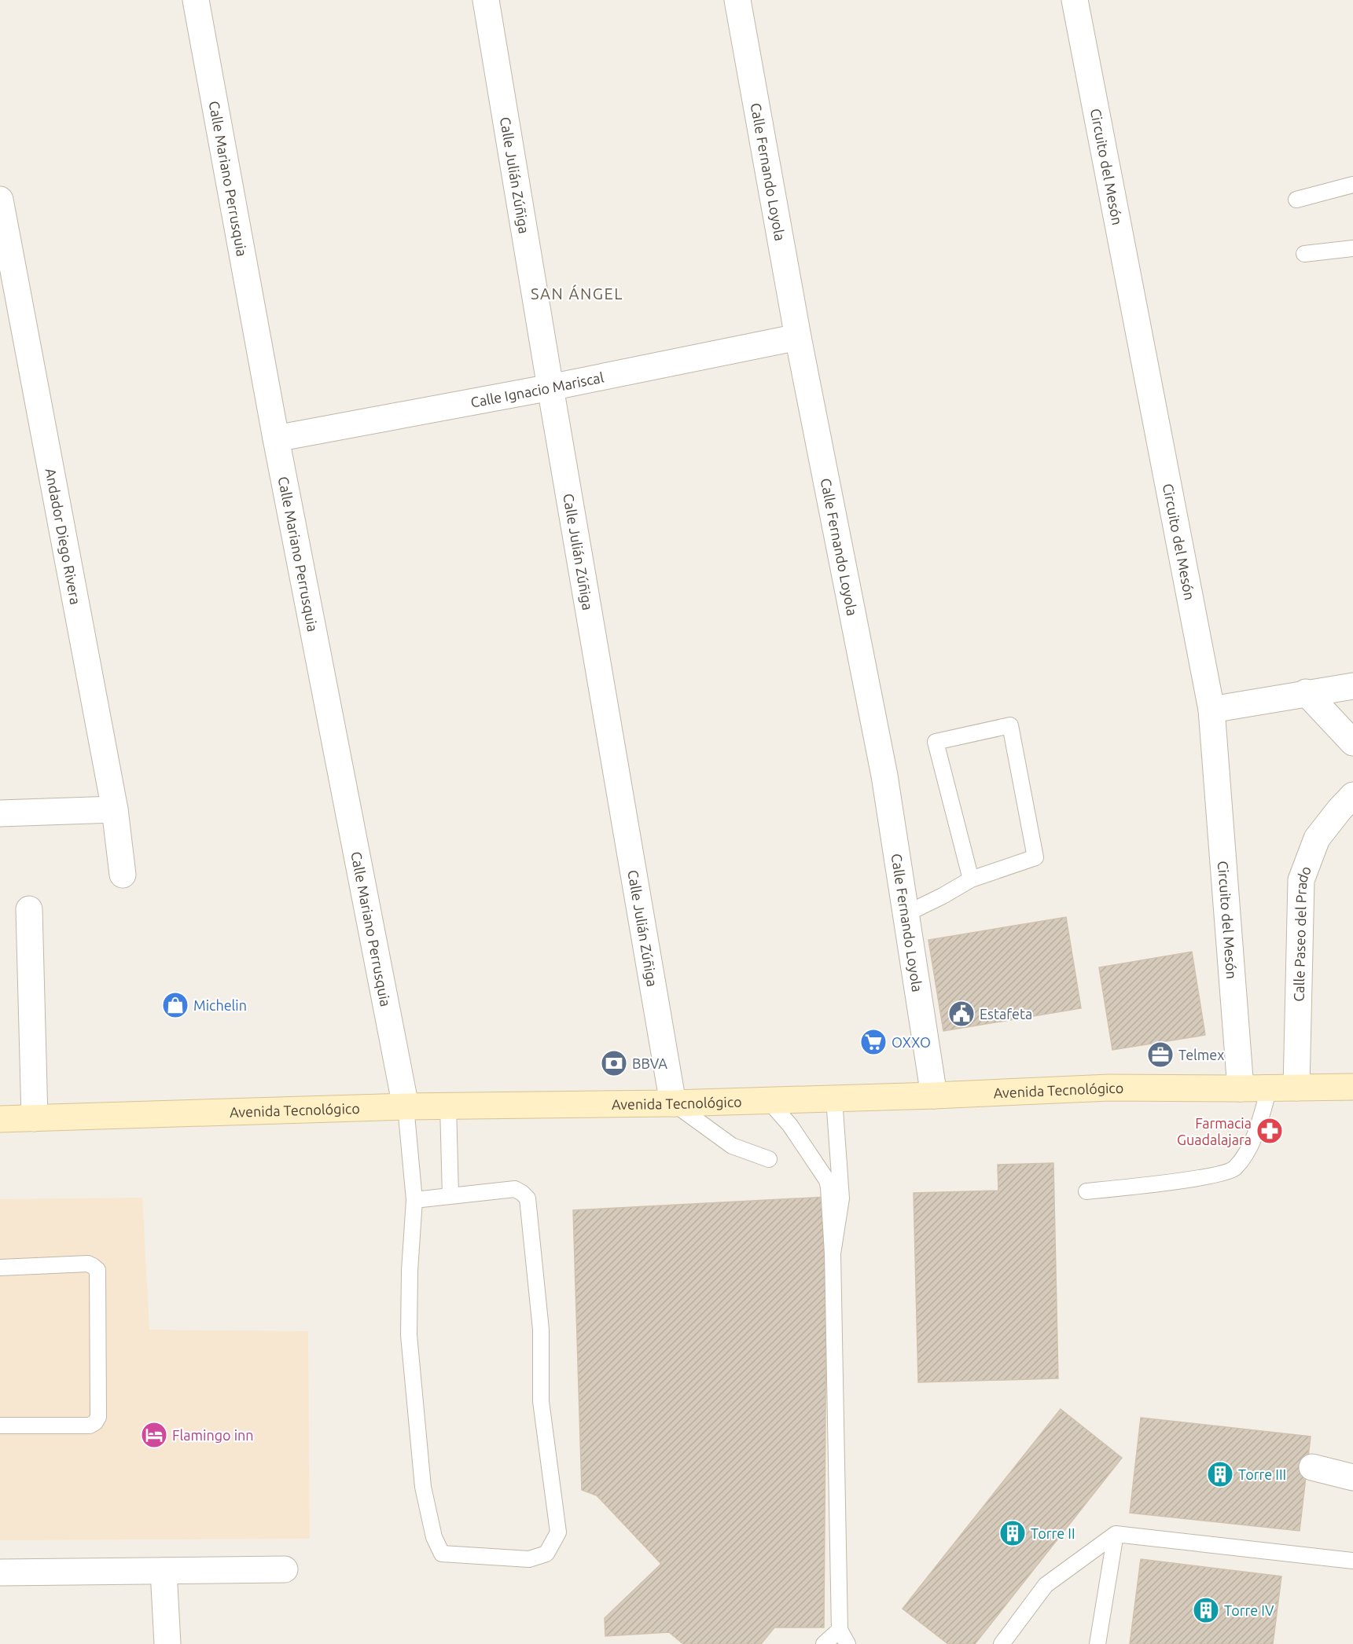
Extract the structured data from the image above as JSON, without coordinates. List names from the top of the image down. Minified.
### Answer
{"streets":{"street":["Circuito del Mesón","Calle Fernando Loyola","Calle Julián Zúñiga","Calle Mariano Perrusquia","Calle Ignacio Mariscal","Andador Diego Rivera","Calle Paseo del Prado","Avenida Tecnológico"]},"crossings":[["Circuito del Mesón","Avenida Tecnológico"],["Calle Fernando Loyola","Calle Ignacio Mariscal"],["Calle Fernando Loyola","Avenida Tecnológico"],["Calle Julián Zúñiga","Calle Ignacio Mariscal"],["Calle Julián Zúñiga","Avenida Tecnológico"],["Calle Mariano Perrusquia","Calle Ignacio Mariscal"],["Calle Mariano Perrusquia","Avenida Tecnológico"],["Calle Paseo del Prado","Avenida Tecnológico"]],"districts":["SAN ÁNGEL"],"places":{"shop":["Michelin"],"public building":["Estafeta"],"supermarket":["OXXO"],"office":["Telmex"],"bank":["BBVA"],"pharmacy":["Farmacia Guadalajara"],"hotel":["Flamingo inn"],"building":["Torre III","Torre II","Torre IV"]}}
